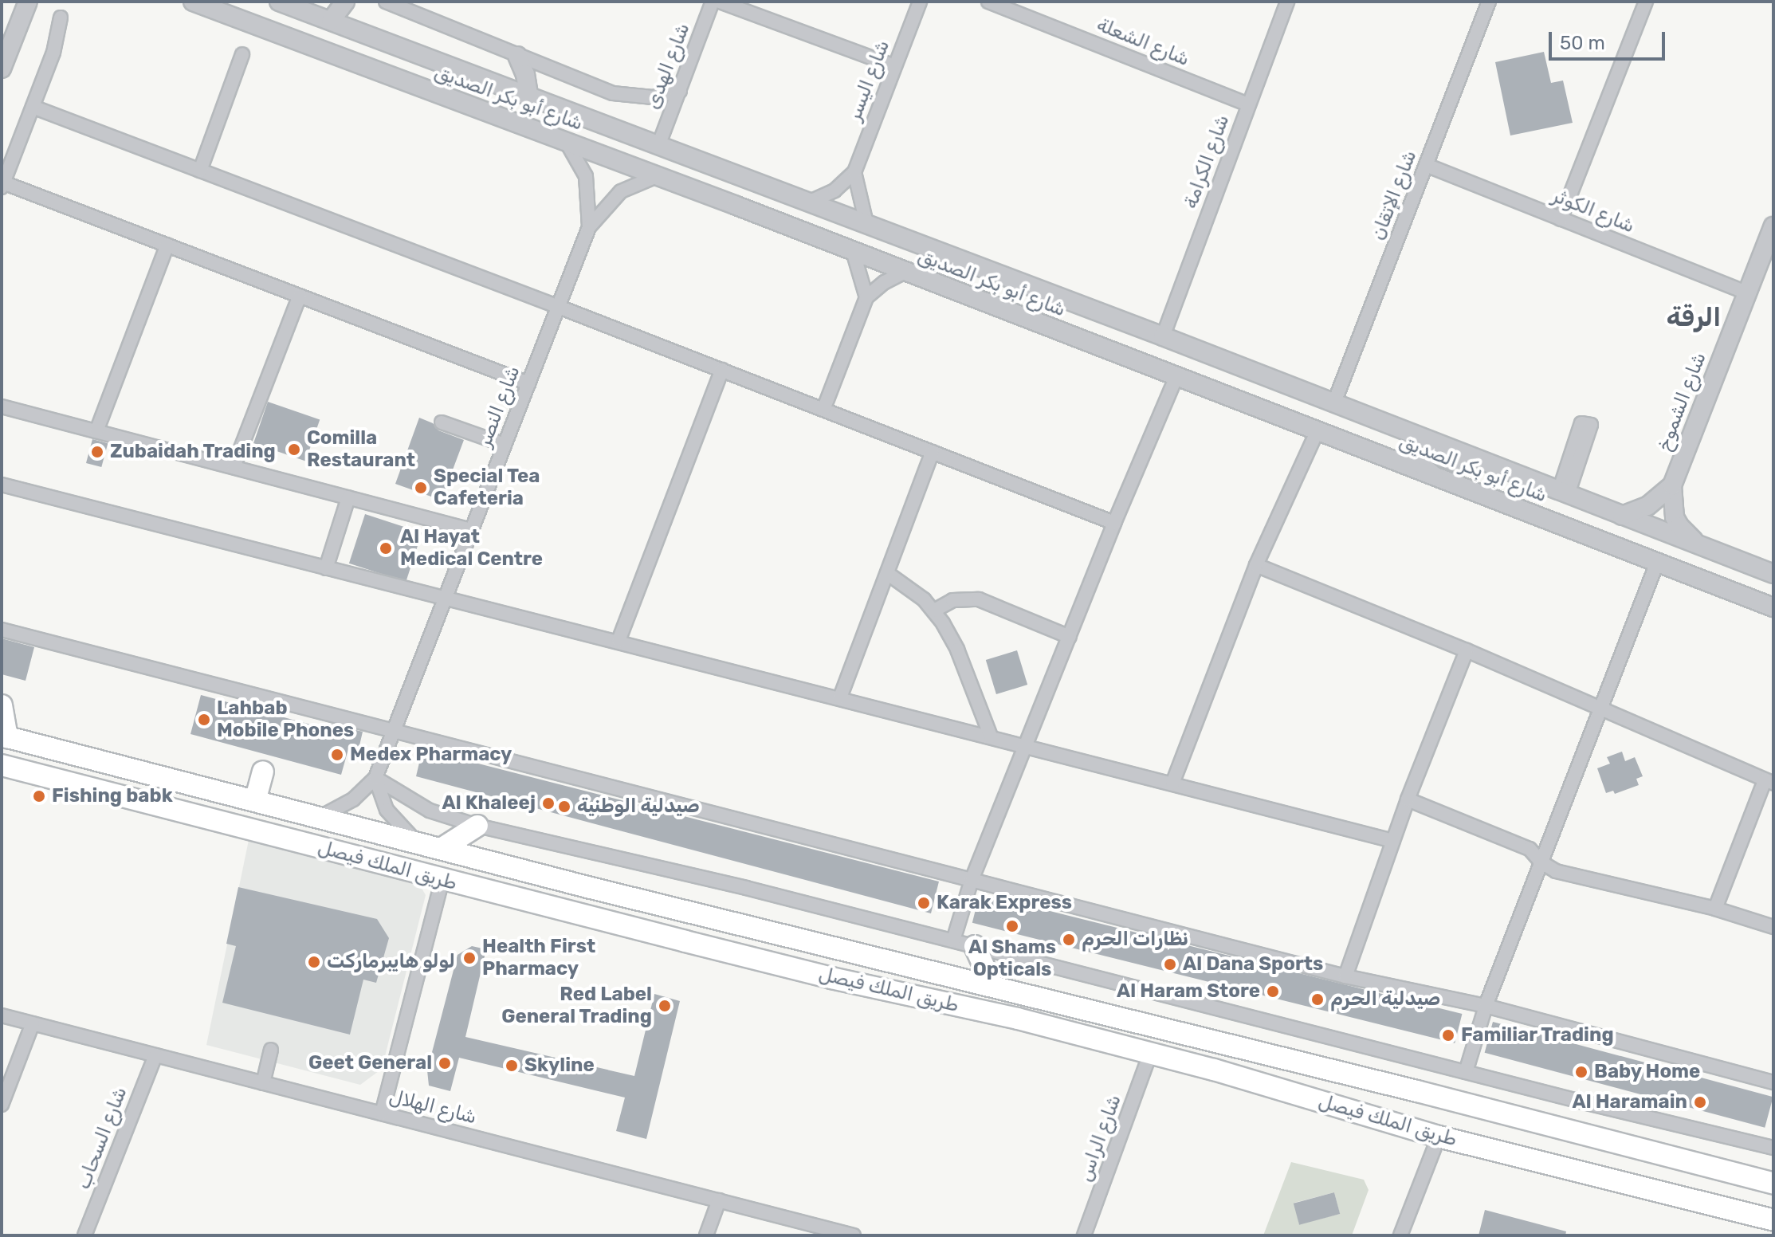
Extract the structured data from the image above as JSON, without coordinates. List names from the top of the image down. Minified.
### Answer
{"streets":{"main road":["طريق الملك فيصل"],"street":["شارع الشعلة","شارع الهدى","شارع اليسر","شارع أبو بكر الصديق","شارع الكرامة","شارع الإتقان","شارع الكوثر","شارع الشموخ","شارع النصر","شارع الهلال","شارع السحاب","شارع الراس"]},"crossings":[["شارع الشعلة","شارع الكرامة"],["شارع الهدى","شارع أبو بكر الصديق"],["شارع اليسر","شارع أبو بكر الصديق"],["شارع أبو بكر الصديق","شارع الكرامة"],["شارع أبو بكر الصديق","شارع الإتقان"],["شارع أبو بكر الصديق","شارع الشموخ"],["شارع أبو بكر الصديق","شارع النصر"],["شارع الإتقان","شارع الكوثر"],["شارع الكوثر","شارع الشموخ"],["شارع النصر","طريق الملك فيصل"],["طريق الملك فيصل","شارع الراس"],["شارع الهلال","شارع السحاب"]],"districts":["الرقة"],"places":["Comilla Restaurant","Zubaidah Trading","Special Tea Cafeteria","Al Hayat Medical Centre","Lahbab Mobile Phones","Medex Pharmacy","Fishing babk","Al Khaleej","صيدلية الوطنية","Karak Express","Al Shams Opticals","نظارات الحرم","Health First Pharmacy","لولو هايبرماركت","Al Dana Sports","Al Haram Store","صيدلية الحرم","Red Label General Trading","Familiar Trading","Geet General","Skyline","Baby Home","Al Haramain"],"scale_bar":"50 m"}
